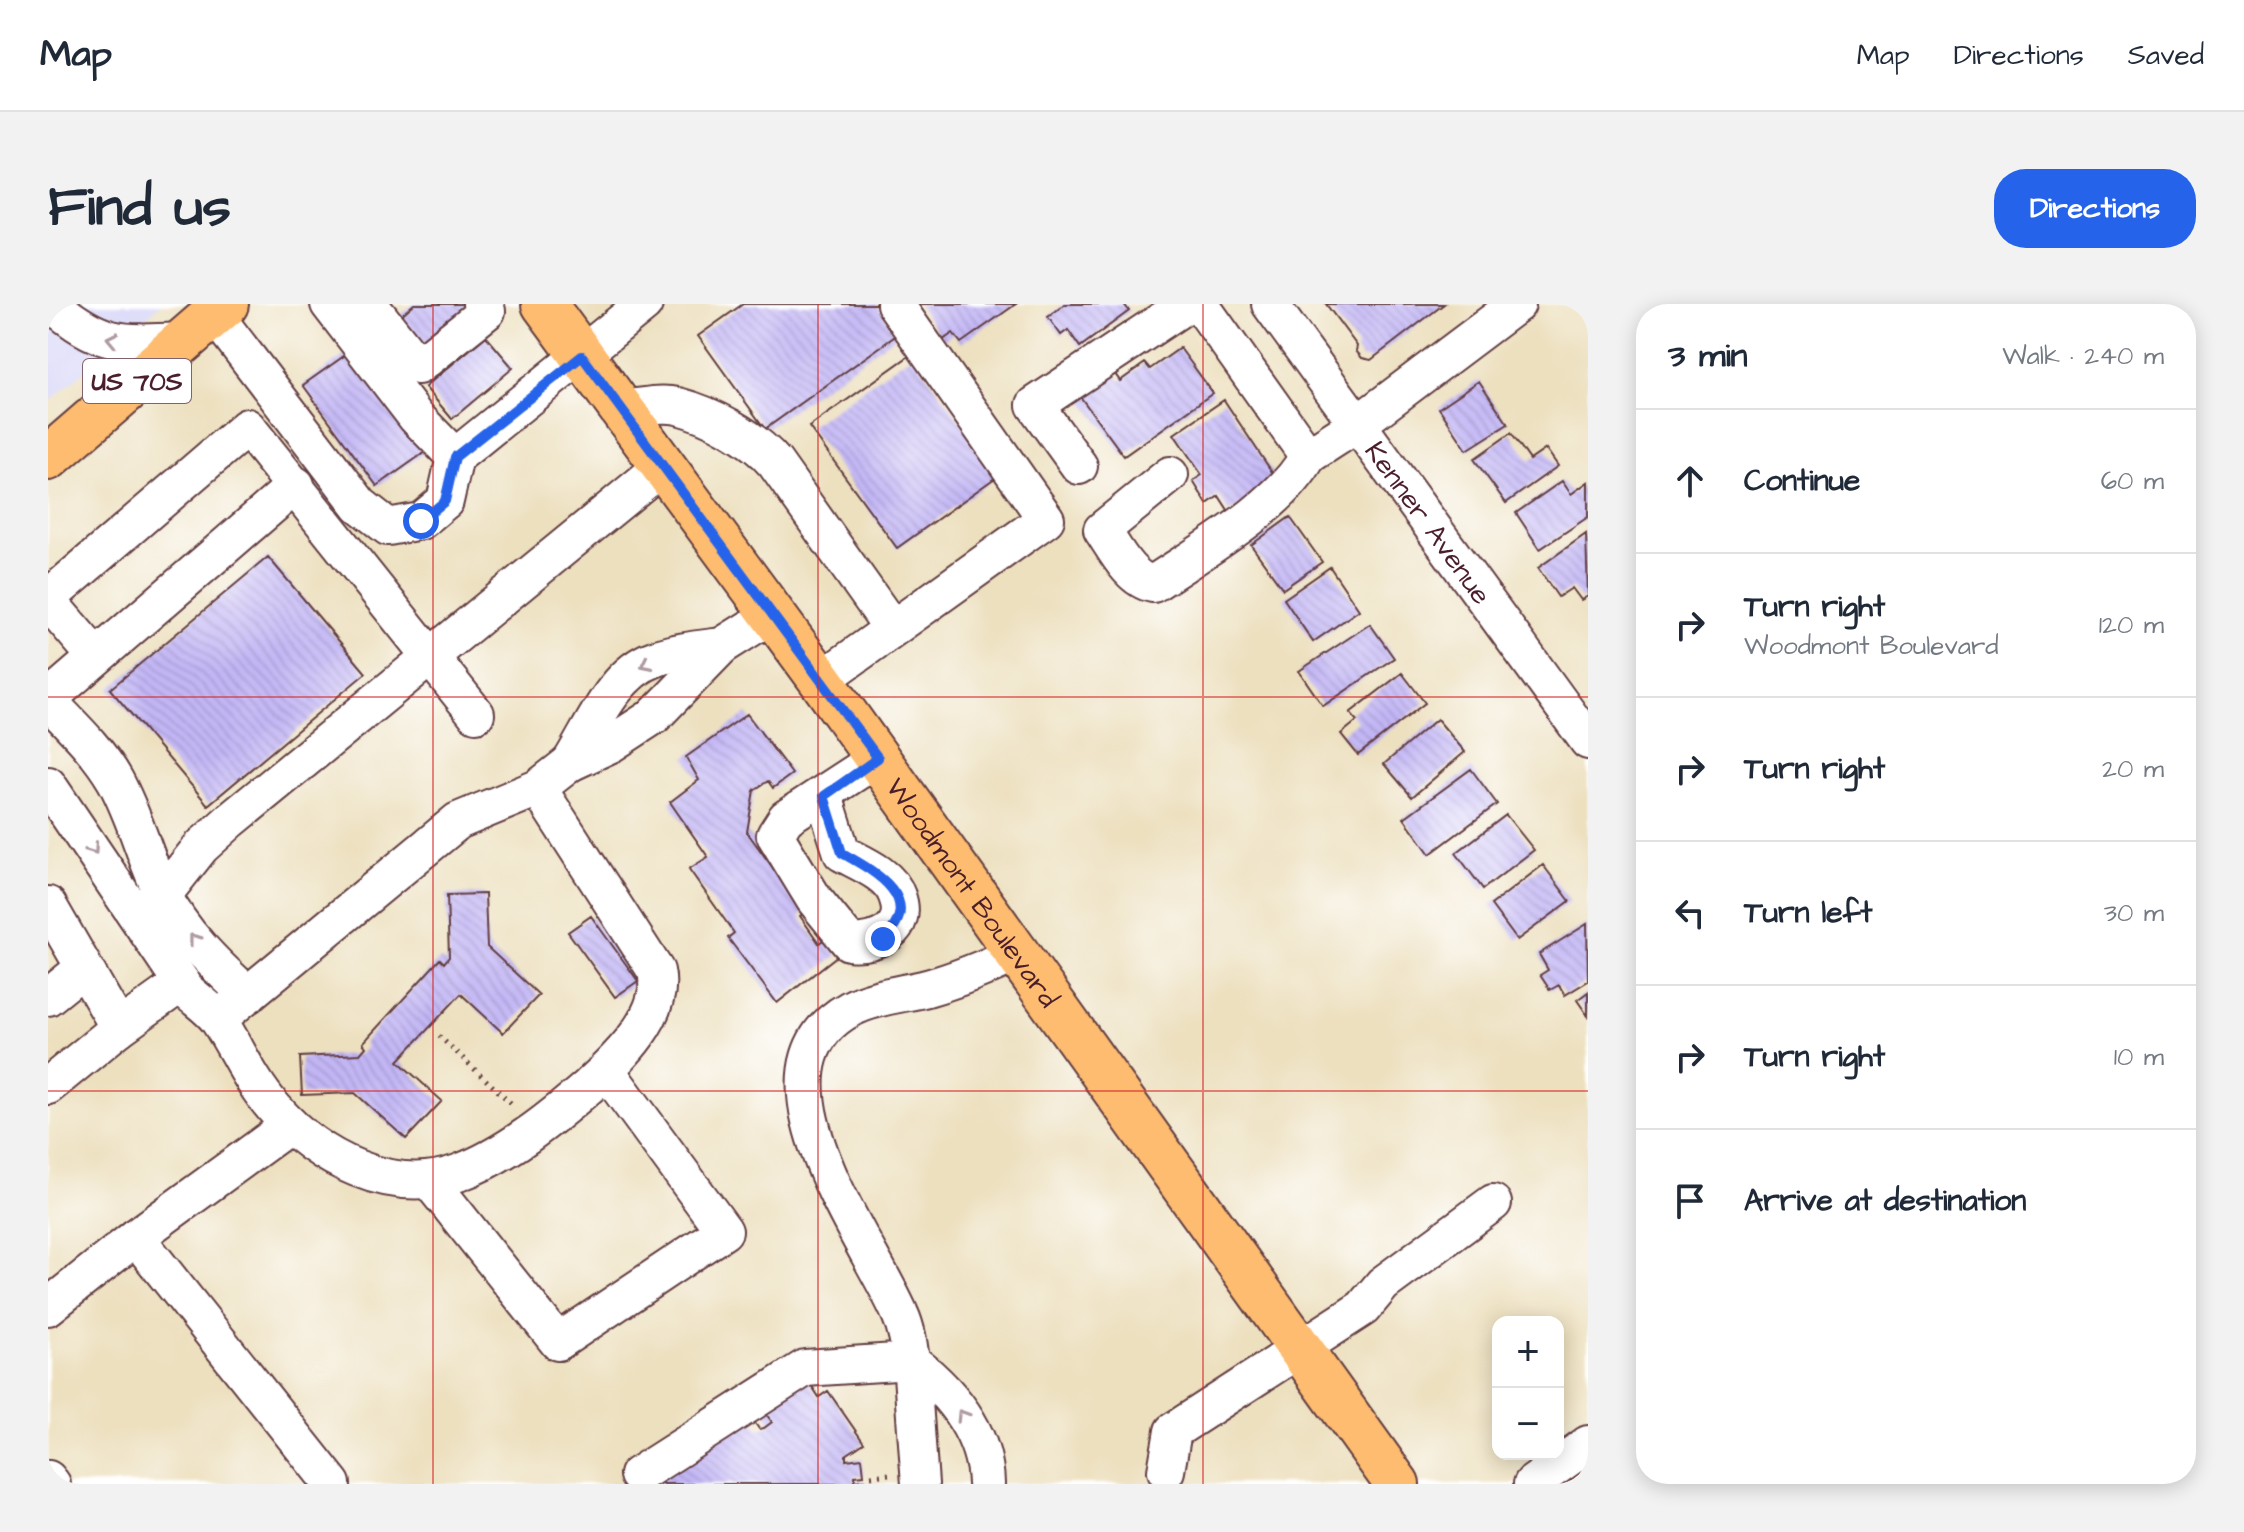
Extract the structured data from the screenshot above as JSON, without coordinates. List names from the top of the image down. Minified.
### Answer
{"streets":{"main road":["US 70S","Woodmont Boulevard"],"street":["Kenner Avenue"]},"page":{"header":"Map","nav":["Map","Directions","Saved"],"title":"Find us","buttons":"Directions","heading":["3 min","Walk · 240 m"],"list":[["Continue","60 m"],["Turn right","Woodmont Boulevard","120 m"],["Turn right","20 m"],["Turn left","30 m"],["Turn right","10 m"],"Arrive at destination"],"map_buttons":["+","−"]}}
